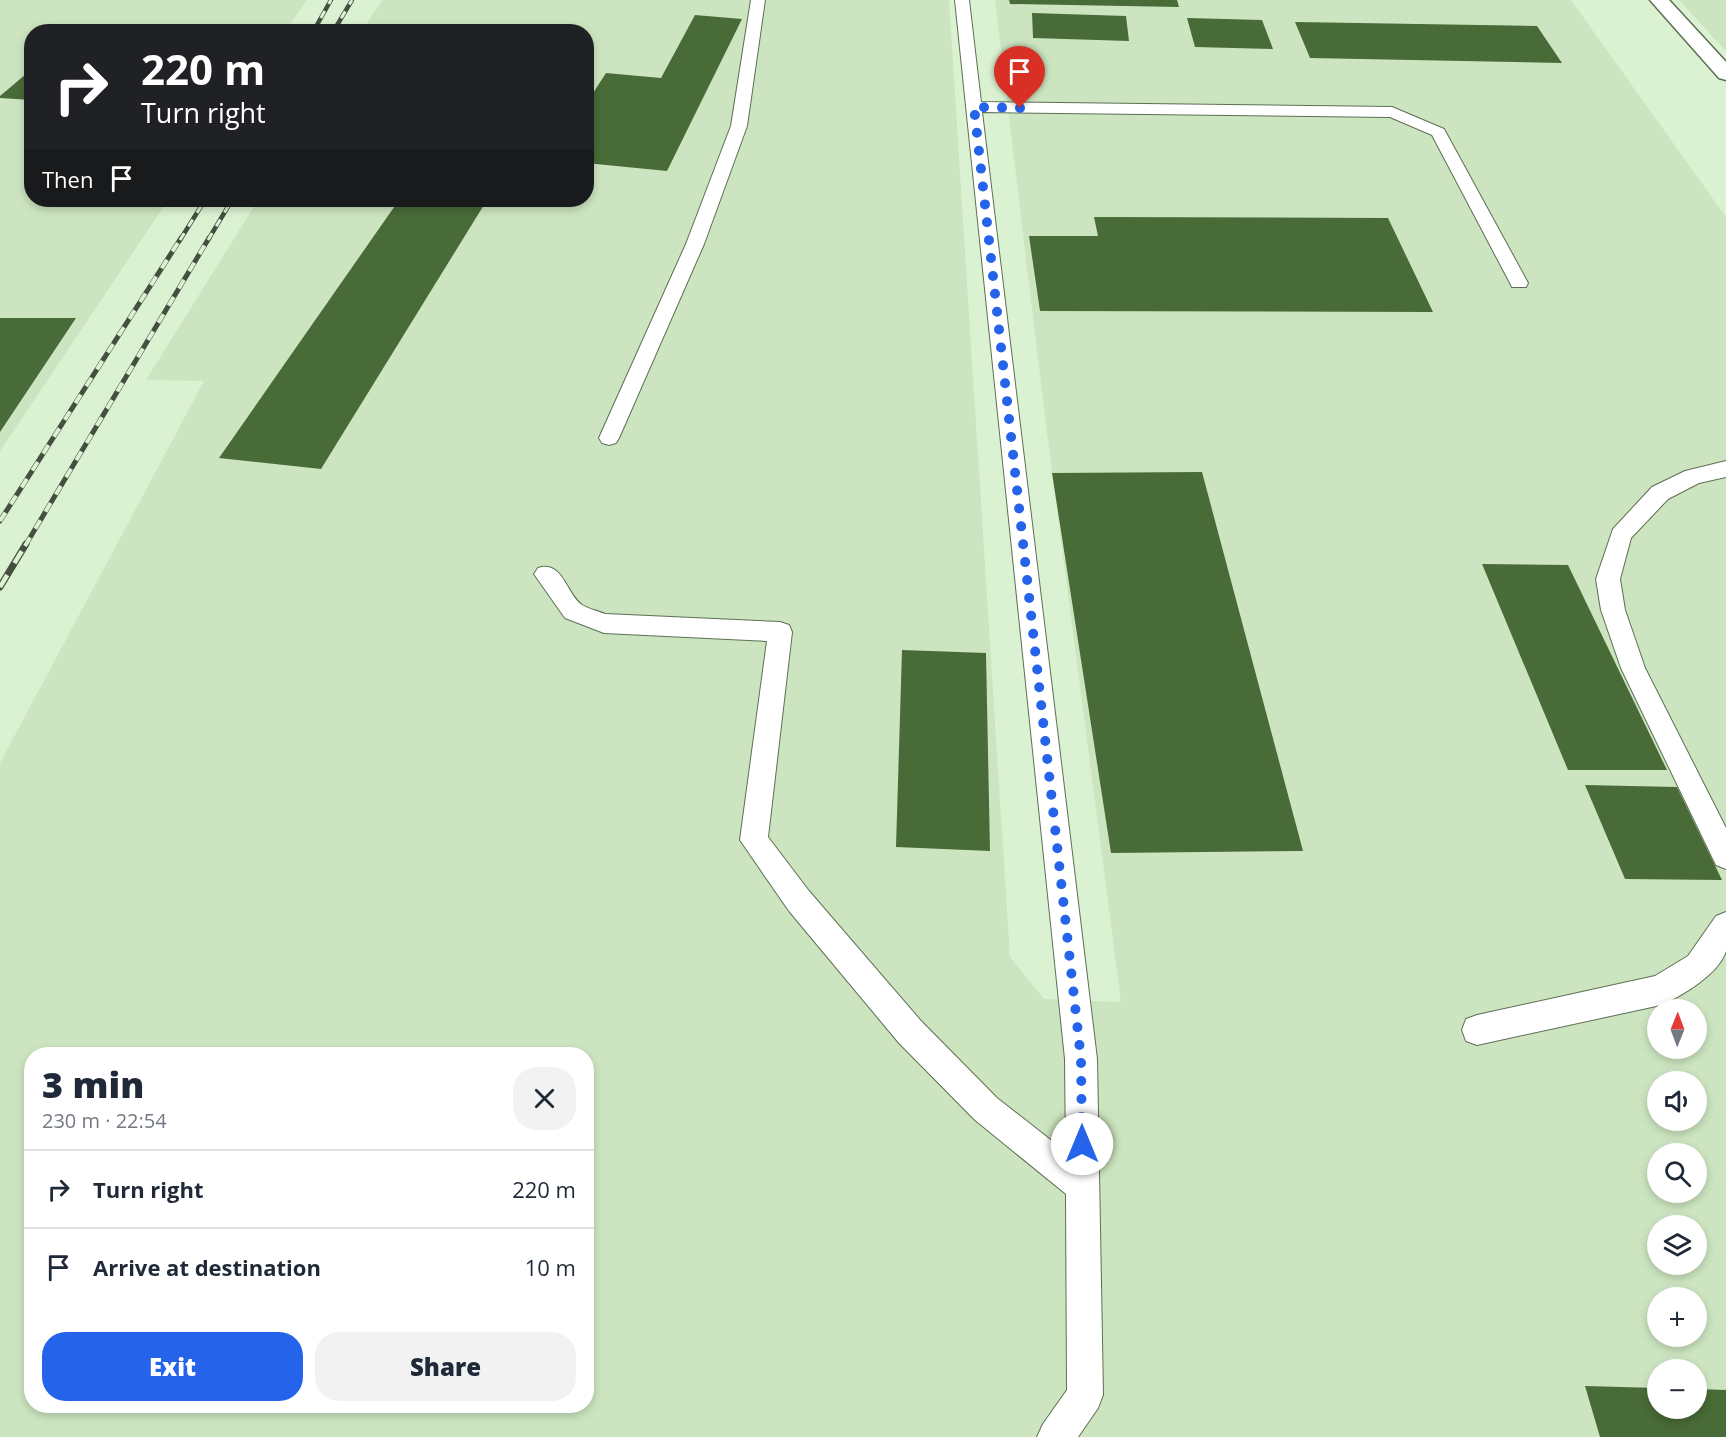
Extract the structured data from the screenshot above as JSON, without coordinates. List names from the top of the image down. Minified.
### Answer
{"north":"top","page":{"turn":["220 m","Turn right"],"then":"Then","map_buttons":["+","−"],"heading":["3 min","230 m · 22:54"],"list":[{"name":"Turn right","value":"220 m"},{"name":"Arrive at destination","value":"10 m"}],"buttons":["Exit","Share"]}}
